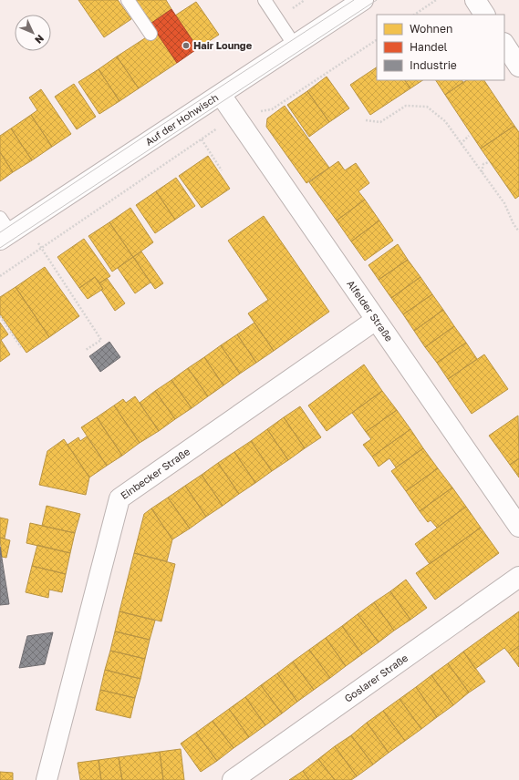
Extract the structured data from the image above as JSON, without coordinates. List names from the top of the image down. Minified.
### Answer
{"streets":{"street":["Auf der Hohwisch","Alfelder Straße","Einbecker Straße","Goslarer Straße"]},"crossings":[["Auf der Hohwisch","Alfelder Straße"],["Alfelder Straße","Einbecker Straße"]],"places":["Hair Lounge"],"legend":["Wohnen","Handel","Industrie"],"north":"bottom right"}
